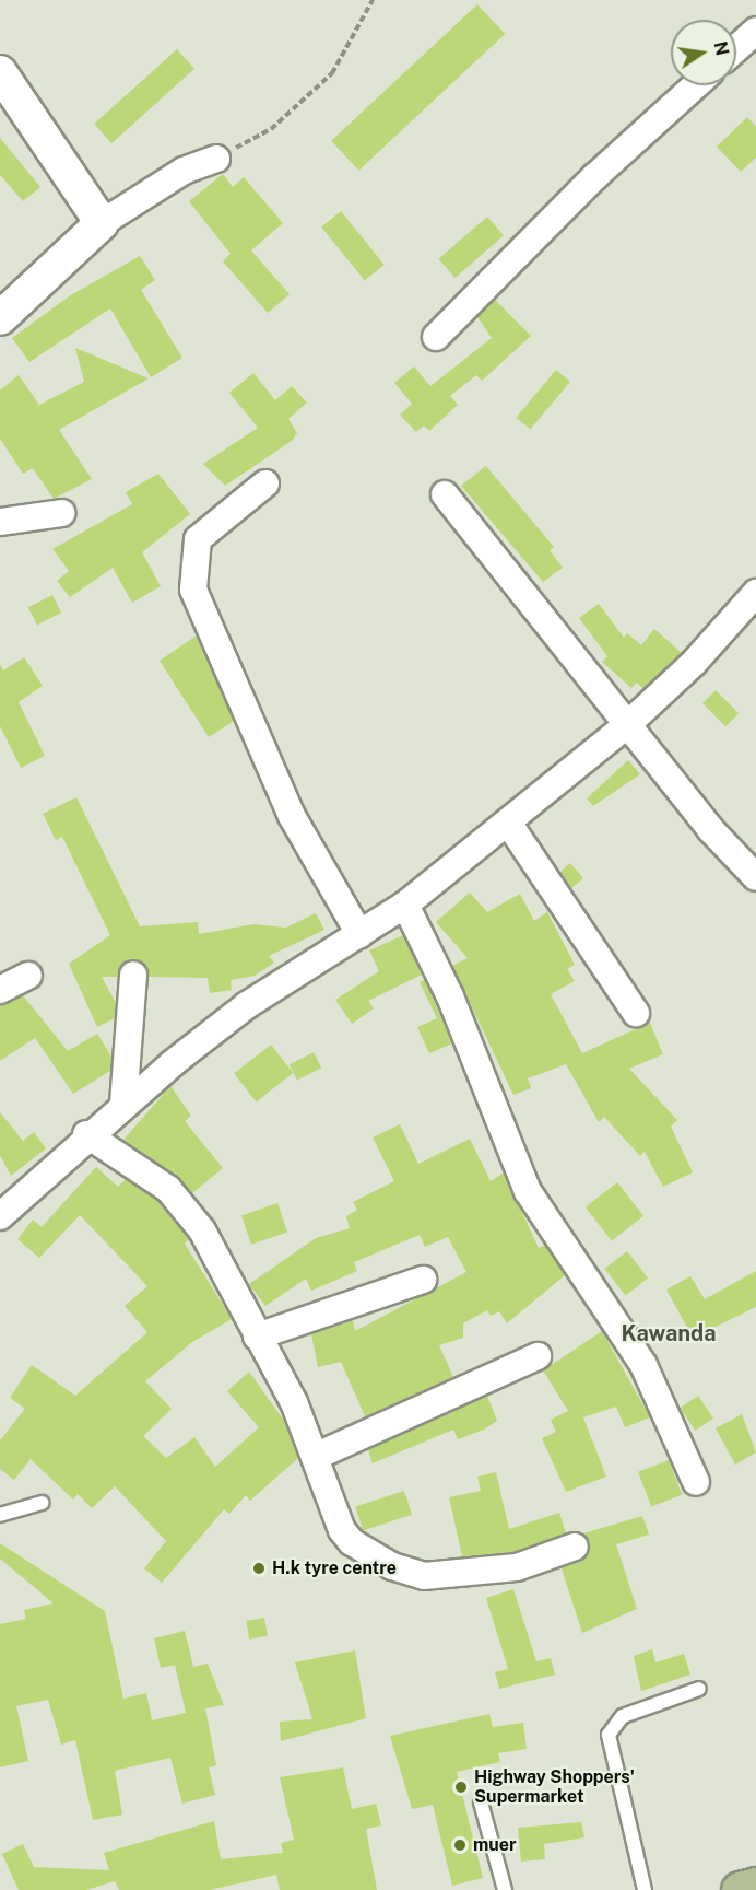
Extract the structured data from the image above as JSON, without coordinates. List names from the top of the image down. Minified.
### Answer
{"districts":["Kawanda"],"places":["H.k tyre centre","Highway Shoppers' Supermarket","muer"],"north":"right"}
